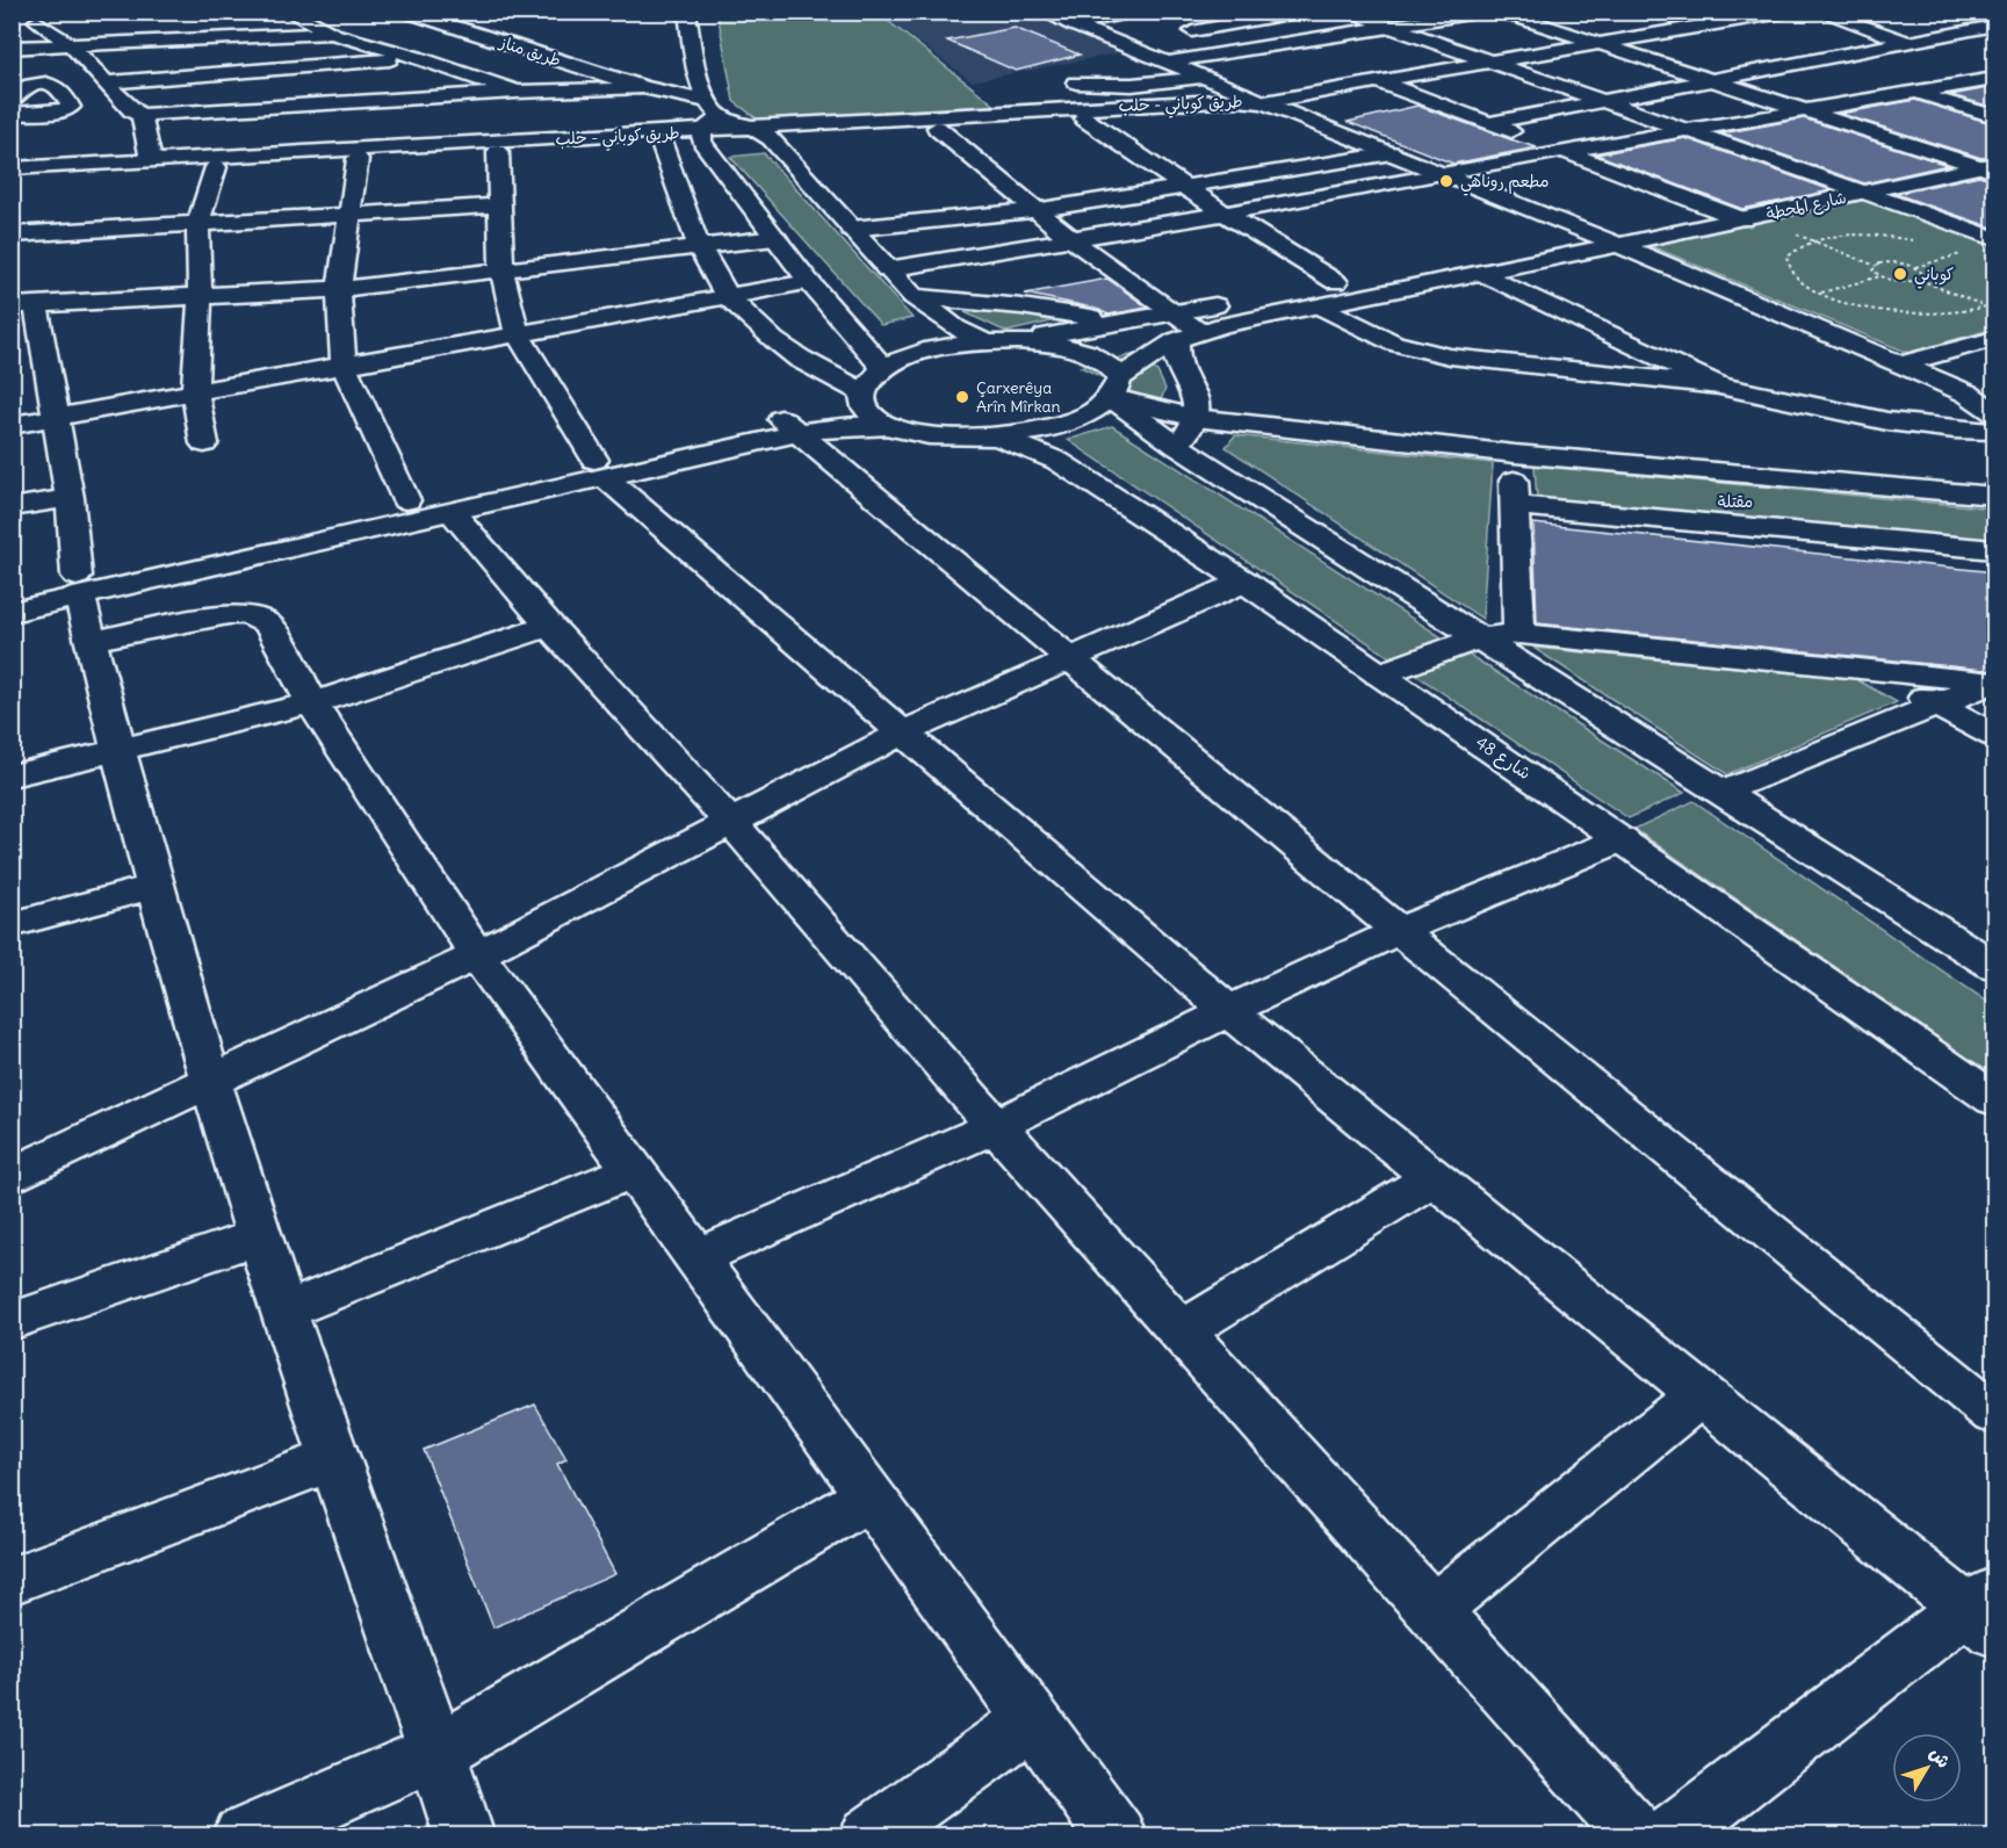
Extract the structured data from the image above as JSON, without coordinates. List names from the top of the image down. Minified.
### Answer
{"streets":{"street":["طريق مناز","طريق كوباني - حلب","شارع المحطة","48 شارع"]},"districts":["مقتلة"],"places":["مطعم روناهي","كوباني","Çarxerêya Arîn Mîrkan"],"north":"top right"}
